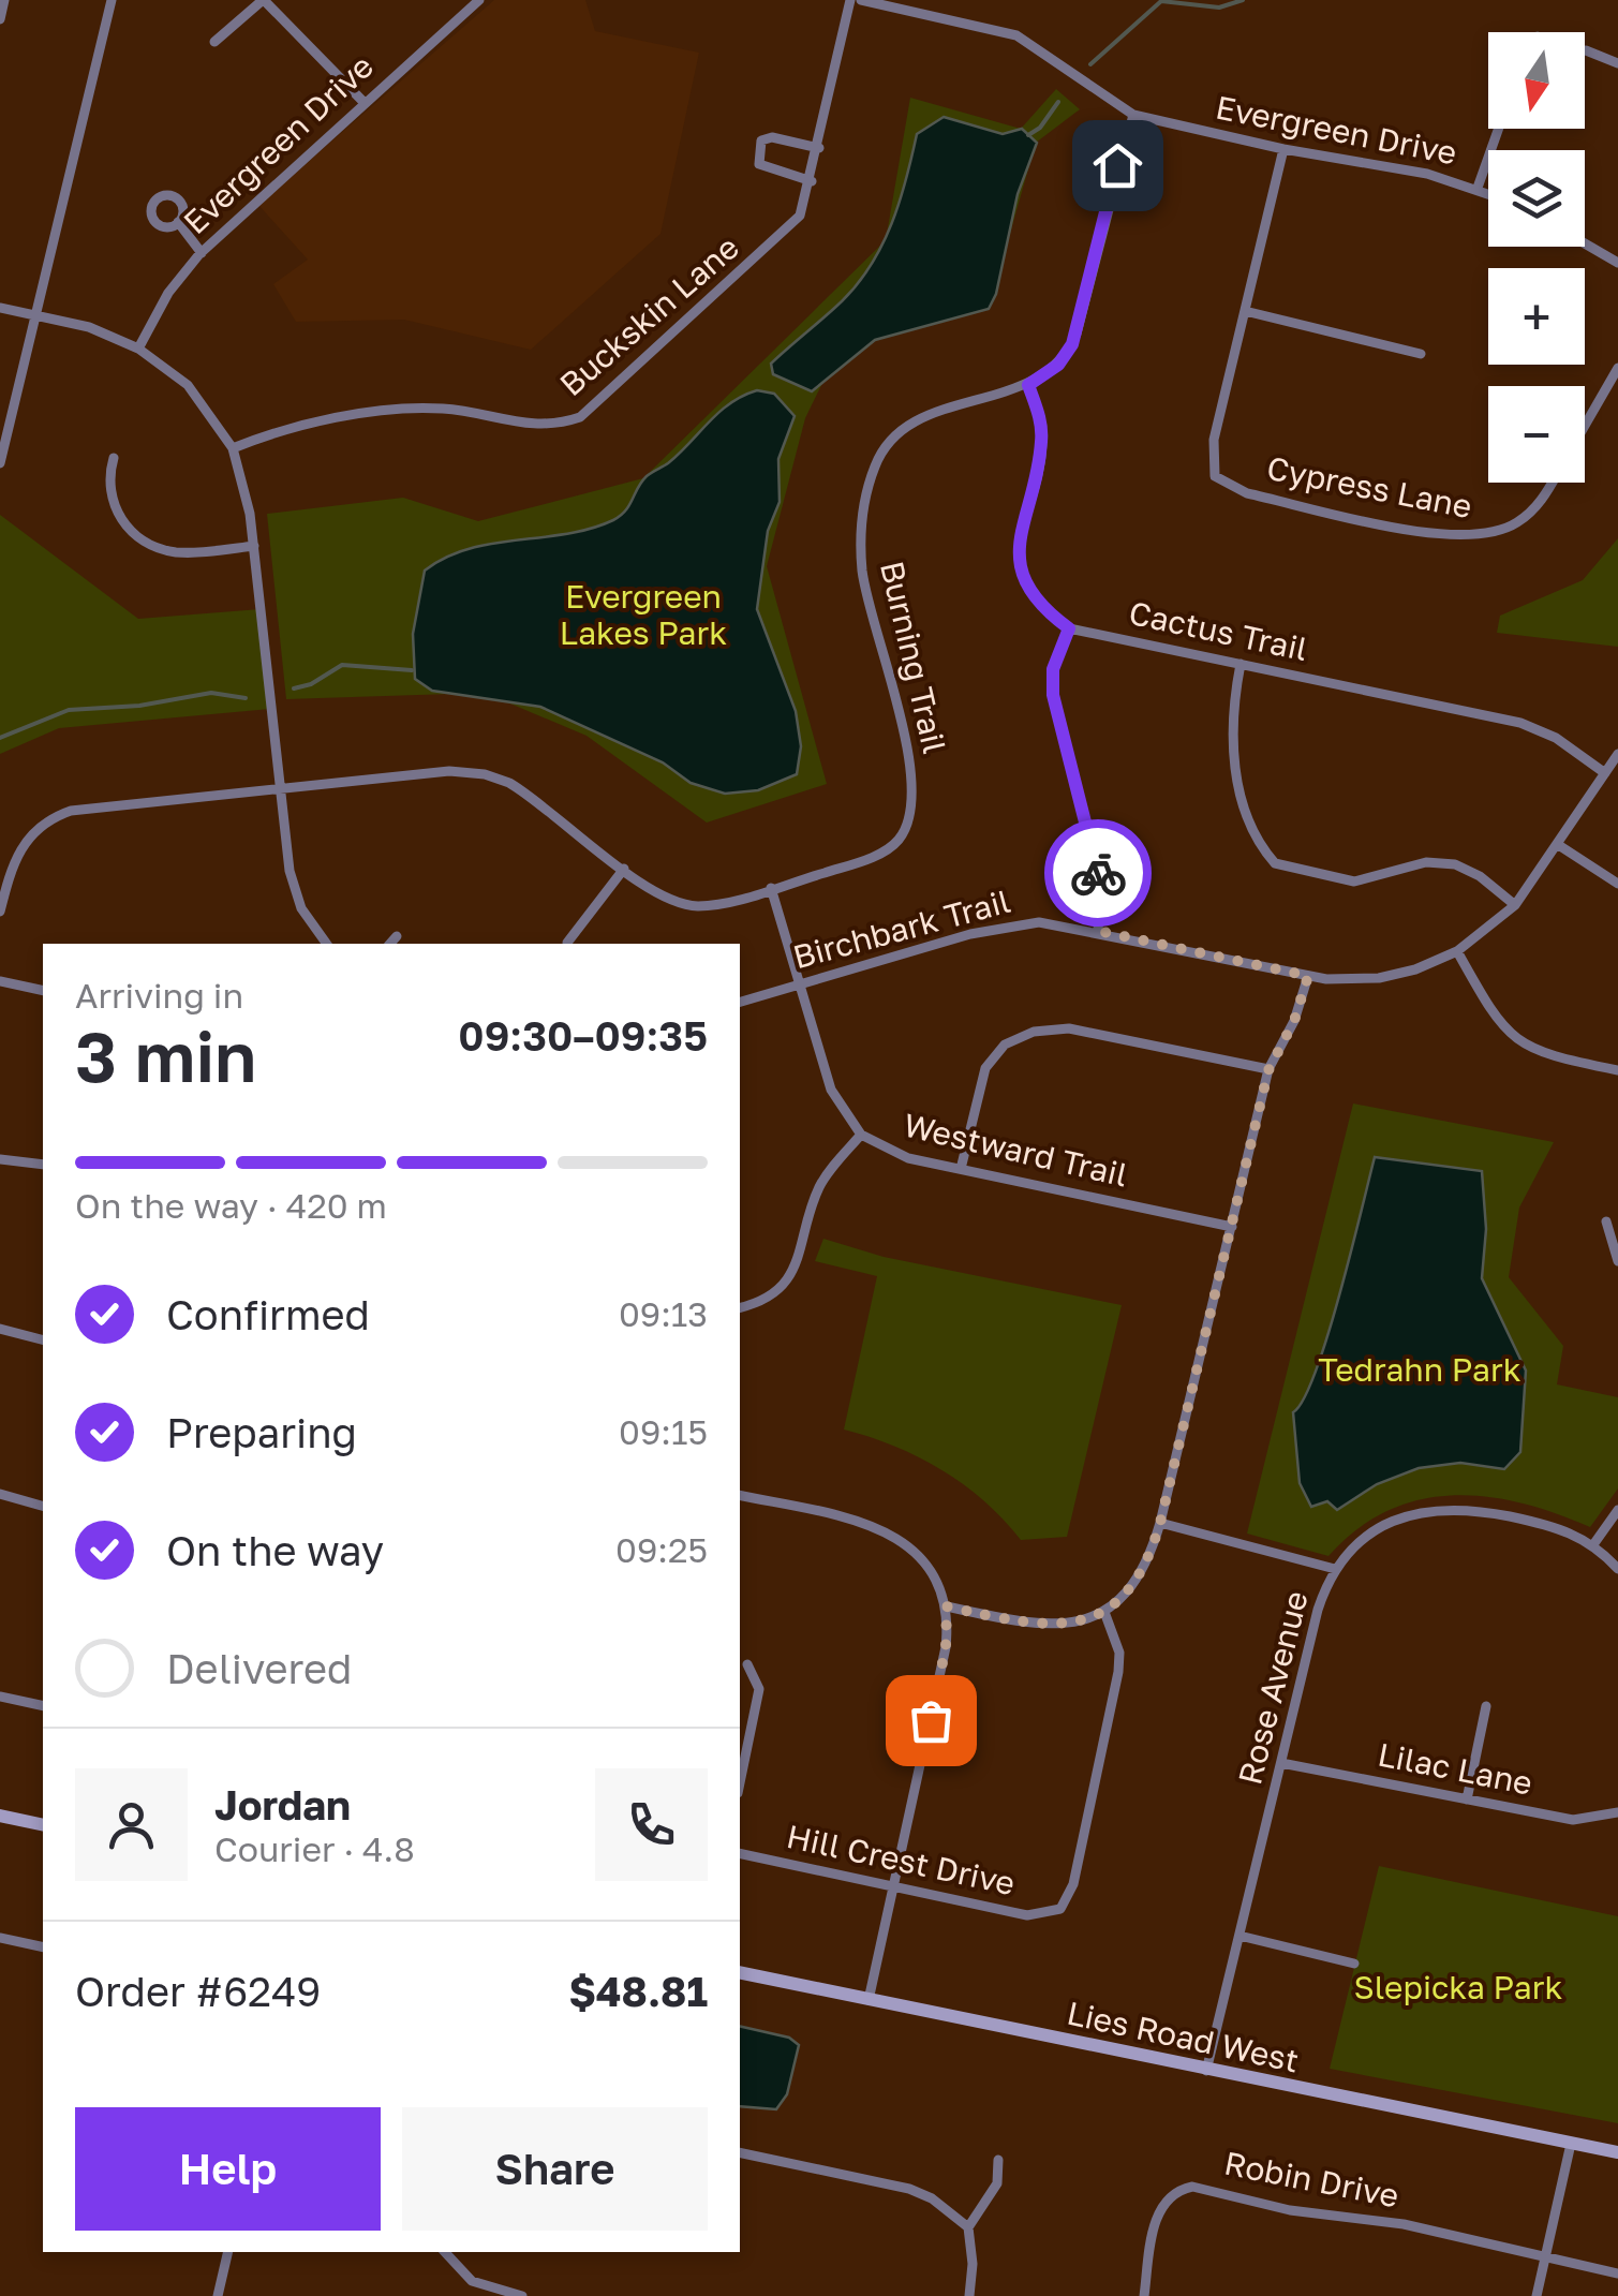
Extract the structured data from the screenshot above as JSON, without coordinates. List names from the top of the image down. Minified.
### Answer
{"streets":{"street":["Evergreen Drive","Buckskin Lane","Cypress Lane","Cactus Trail","Burning Trail","Birchbark Trail","Westward Trail","Rose Avenue","Lilac Lane","Hill Crest Drive","Lies Road West","Robin Drive"]},"crossings":[["Evergreen Drive","Cypress Lane"],["Evergreen Drive","Burning Trail"],["Cactus Trail","Birchbark Trail"],["Burning Trail","Westward Trail"],["Birchbark Trail","Westward Trail"],["Rose Avenue","Lilac Lane"],["Rose Avenue","Lies Road West"]],"parks":["Evergreen Lakes Park","Tedrahn Park","Slepicka Park"],"north":"bottom","page":{"map_buttons":["+","−"],"heading":["3 min","Arriving in","09:30–09:35"],"panel":["Jordan","Courier · 4.8","Order #6249","$48.81"],"bar":"On the way · 420 m","list":[["Confirmed","09:13"],["Preparing","09:15"],["On the way","09:25"],"Delivered"],"buttons":["Help","Share"]}}
